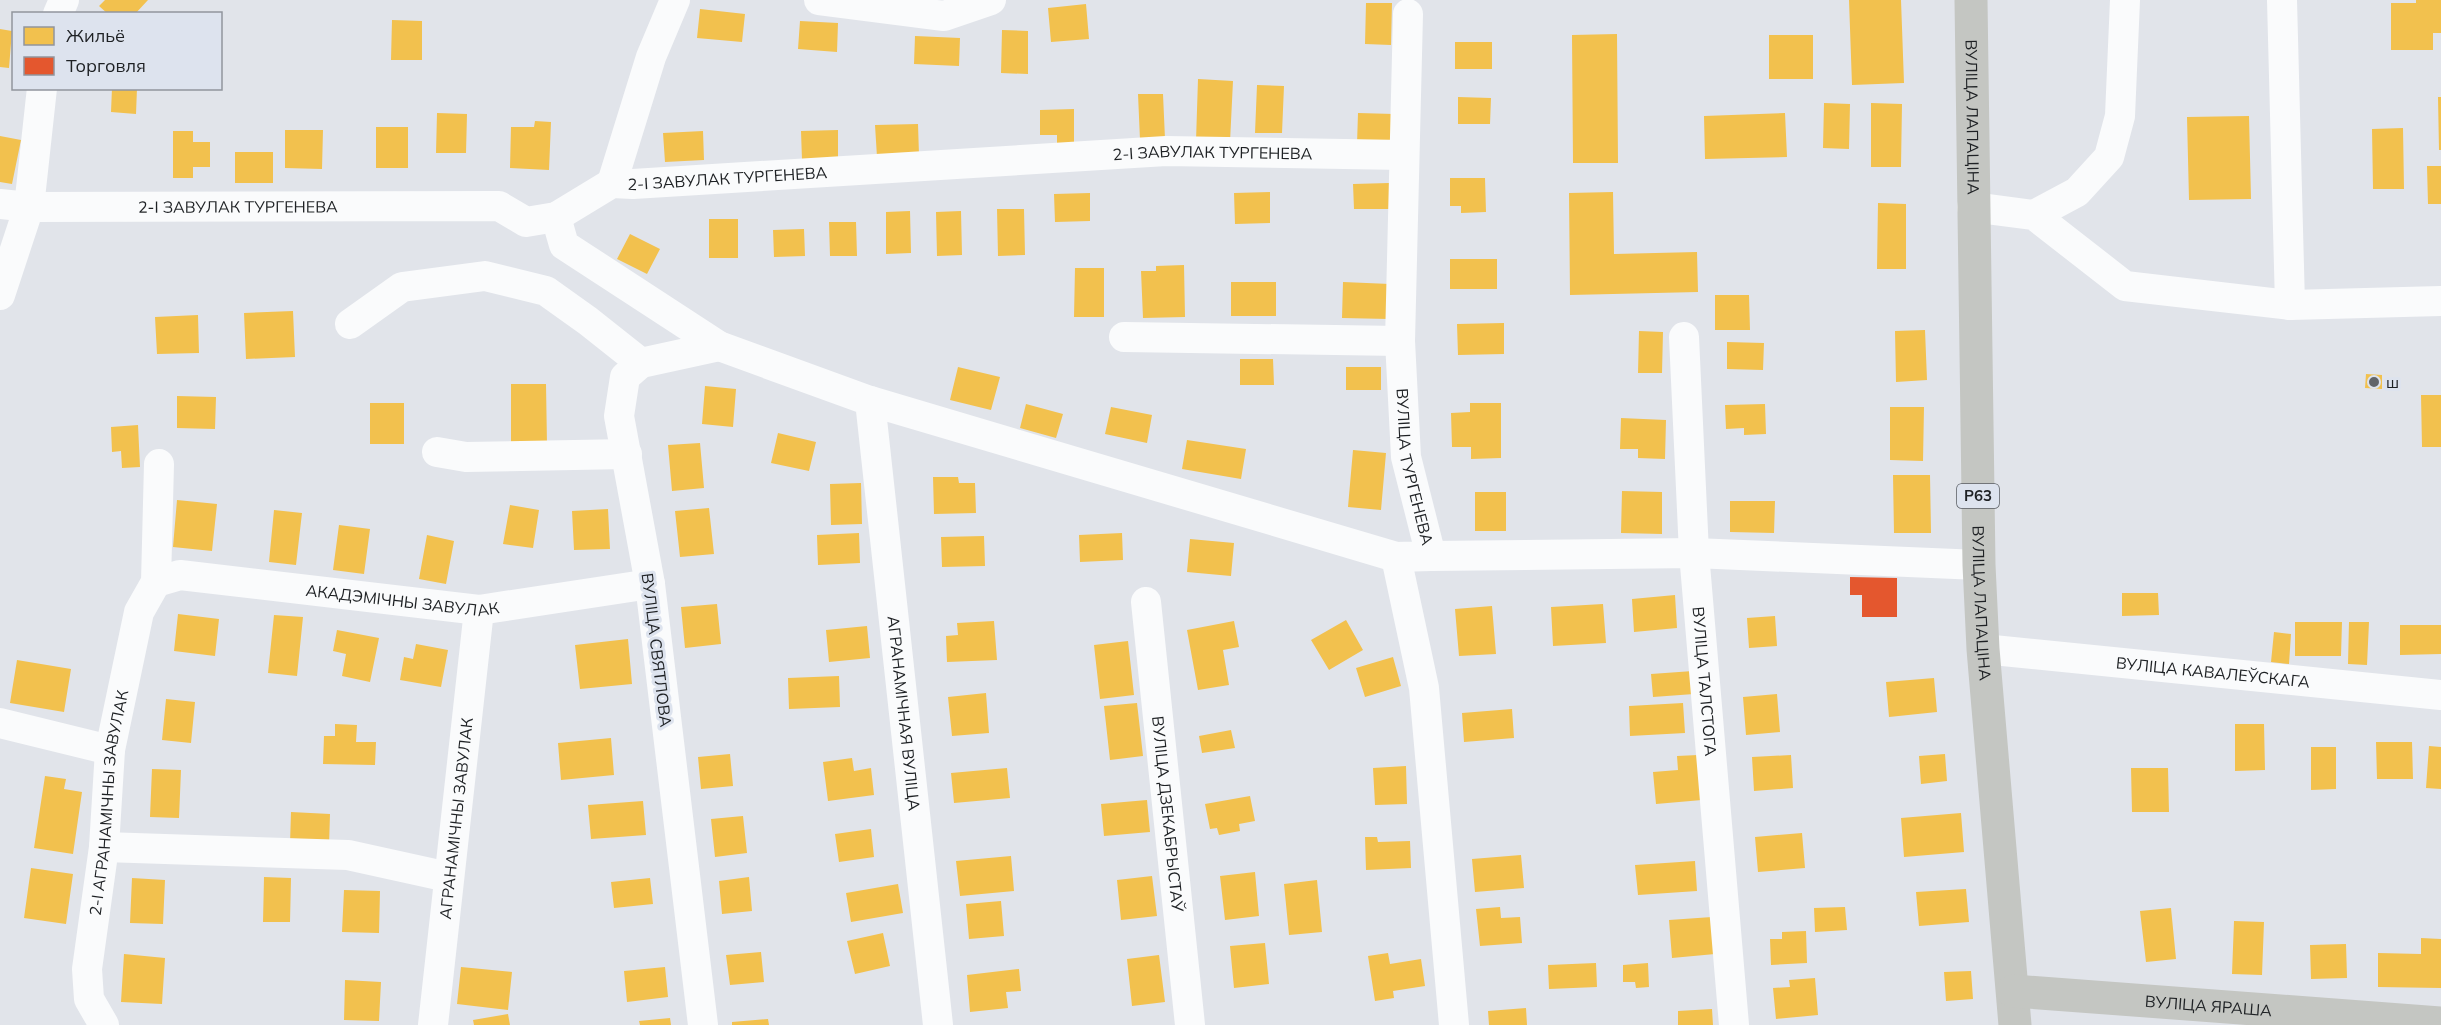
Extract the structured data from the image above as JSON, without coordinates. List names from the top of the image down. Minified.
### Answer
{"streets":{"main road":["ВУЛІЦА ЛАПАЦІНА","Р63","ВУЛІЦА ЯРАША"],"street":["2-І ЗАВУЛАК ТУРГЕНЕВА","ВУЛІЦА ТУРГЕНЕВА","АКАДЭМІЧНЫ ЗАВУЛАК","ВУЛІЦА СВЯТЛОВА","ВУЛІЦА КАВАЛЕЎСКАГА","ВУЛІЦА ТАЛСТОГА","АГРАНАМІЧНАЯ ВУЛІЦА","2-І АГРАНАМІЧНЫ ЗАВУЛАК","ВУЛІЦА ДЗЕКАБРЫСТАЎ","АГРАНАМІЧНЫ ЗАВУЛАК"]},"crossings":[["ВУЛІЦА ЛАПАЦІНА","ВУЛІЦА КАВАЛЕЎСКАГА"],["ВУЛІЦА ЛАПАЦІНА","ВУЛІЦА ЯРАША"],["2-І ЗАВУЛАК ТУРГЕНЕВА","ВУЛІЦА ТУРГЕНЕВА"],["ВУЛІЦА ТУРГЕНЕВА","АГРАНАМІЧНАЯ ВУЛІЦА"],["АКАДЭМІЧНЫ ЗАВУЛАК","ВУЛІЦА СВЯТЛОВА"],["АКАДЭМІЧНЫ ЗАВУЛАК","2-І АГРАНАМІЧНЫ ЗАВУЛАК"],["АКАДЭМІЧНЫ ЗАВУЛАК","АГРАНАМІЧНЫ ЗАВУЛАК"]],"places":["ш"],"legend":["Жильё","Торговля"]}
